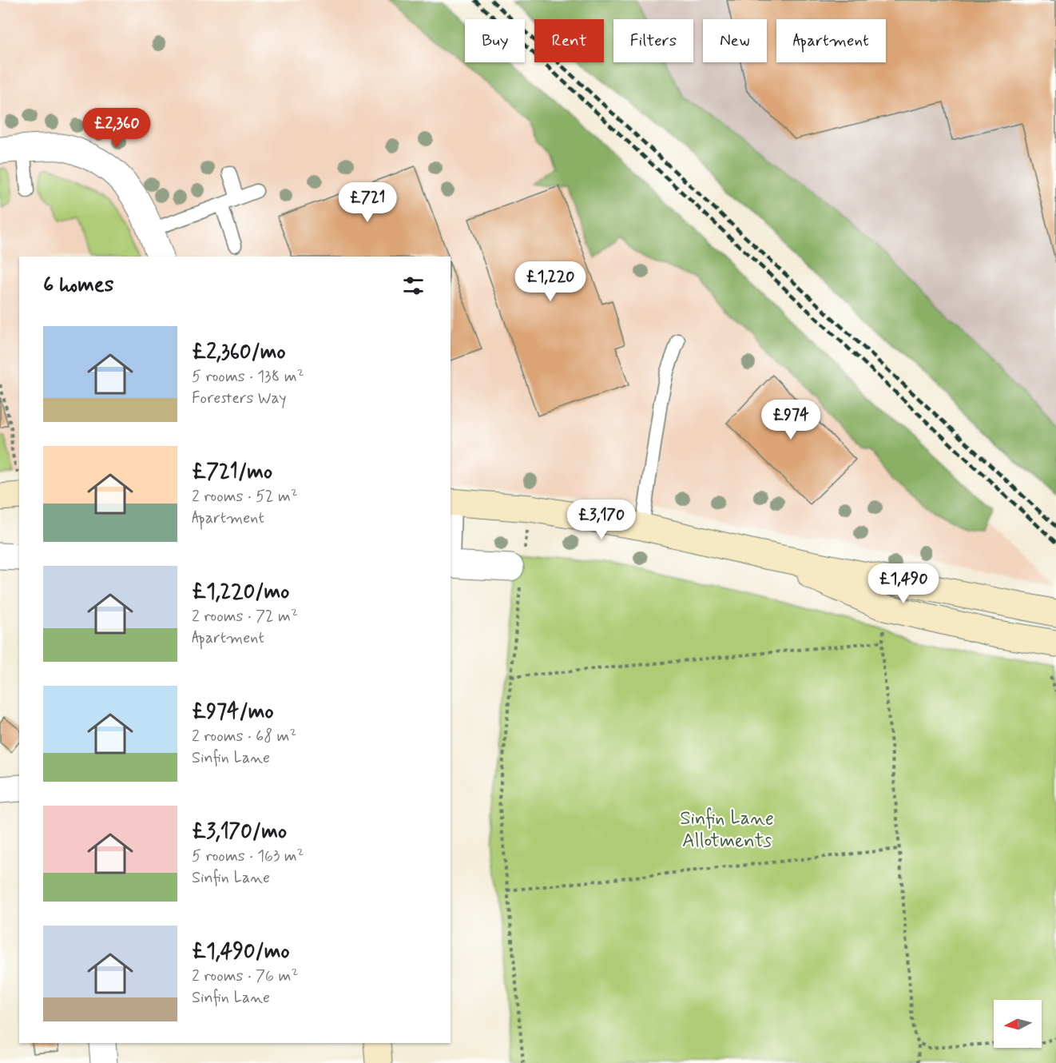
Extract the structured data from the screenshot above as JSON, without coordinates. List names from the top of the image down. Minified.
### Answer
{"parks":["Sinfin Lane Allotments"],"north":"left","page":{"chip":["Buy","Rent","Filters","New","Apartment"],"price":["£2,360","£721","£1,220","£974","£3,170","£1,490"],"heading":"6 homes","list":[{"name":"£2,360/mo","note":"5 rooms · 138 m² · Foresters Way"},{"name":"£721/mo","note":"2 rooms · 52 m² · Apartment"},{"name":"£1,220/mo","note":"2 rooms · 72 m² · Apartment"},{"name":"£974/mo","note":"2 rooms · 68 m² · Sinfin Lane"},{"name":"£3,170/mo","note":"5 rooms · 163 m² · Sinfin Lane"},{"name":"£1,490/mo","note":"2 rooms · 76 m² · Sinfin Lane"}]}}
